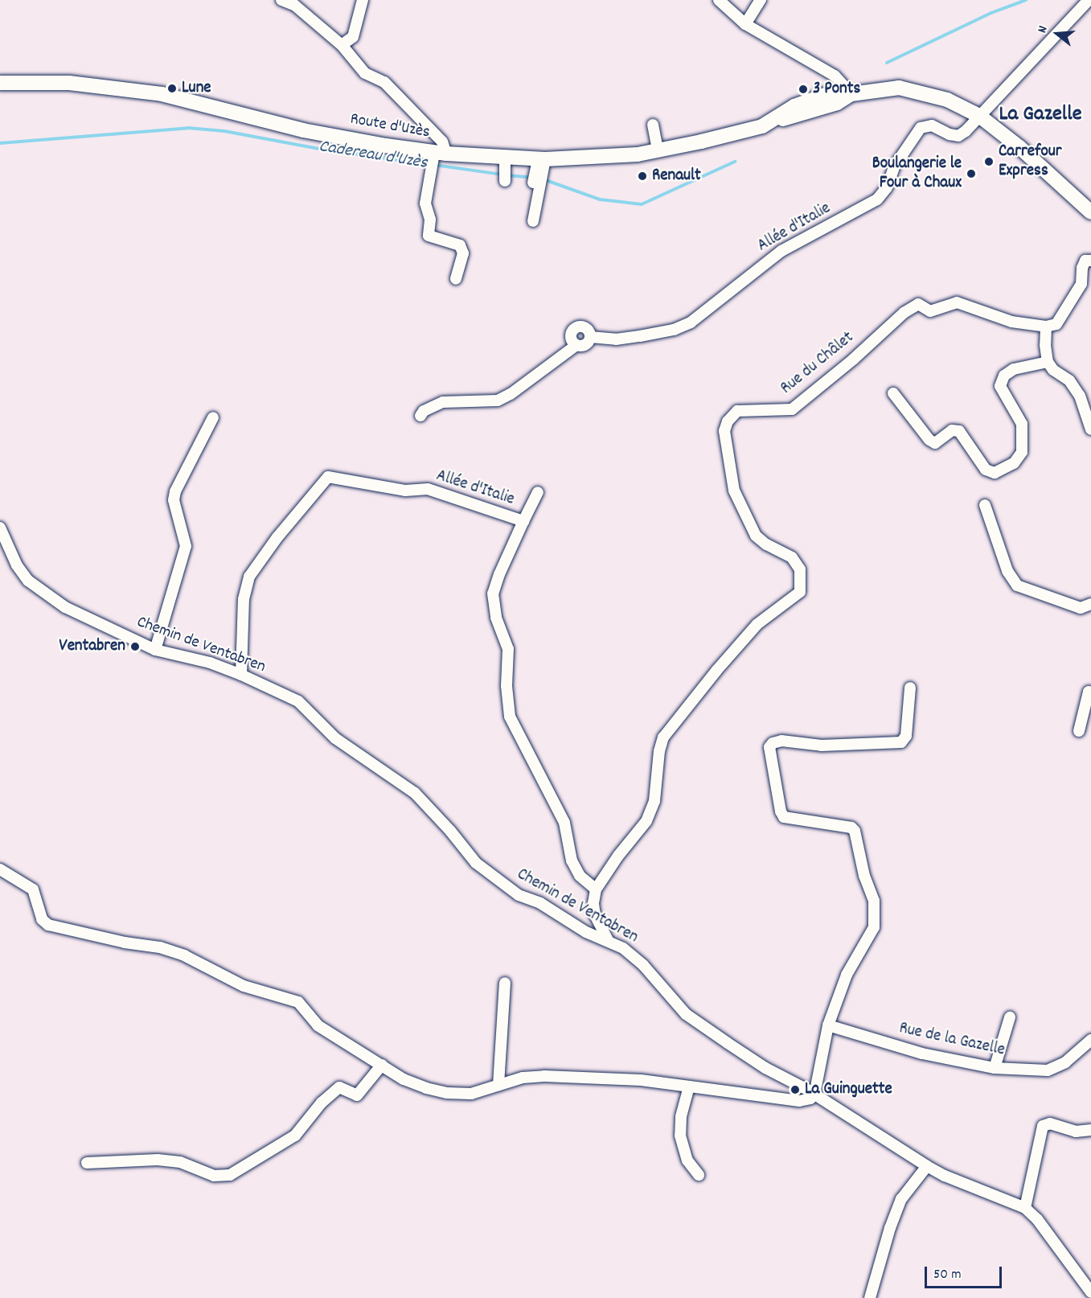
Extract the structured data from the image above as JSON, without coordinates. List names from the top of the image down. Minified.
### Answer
{"streets":{"main road":["Route d'Uzès"],"street":["Allée d'Italie","Rue du Châlet","Chemin de Ventabren","Rue de la Gazelle"]},"crossings":[["Route d'Uzès","Allée d'Italie"],["Allée d'Italie","Chemin de Ventabren"]],"districts":["La Gazelle"],"water":["Cadereau d'Uzès"],"places":["Lune","3 Ponts","Carrefour Express","Boulangerie le Four à Chaux","Renault","Ventabren","La Guinguette"],"scale_bar":"50 m","north":"left"}
